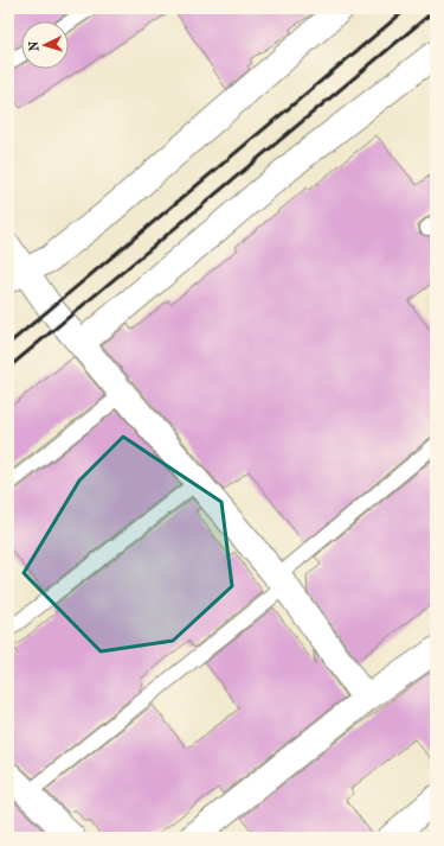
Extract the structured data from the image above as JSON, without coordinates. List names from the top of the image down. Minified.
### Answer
{"north":"left"}
